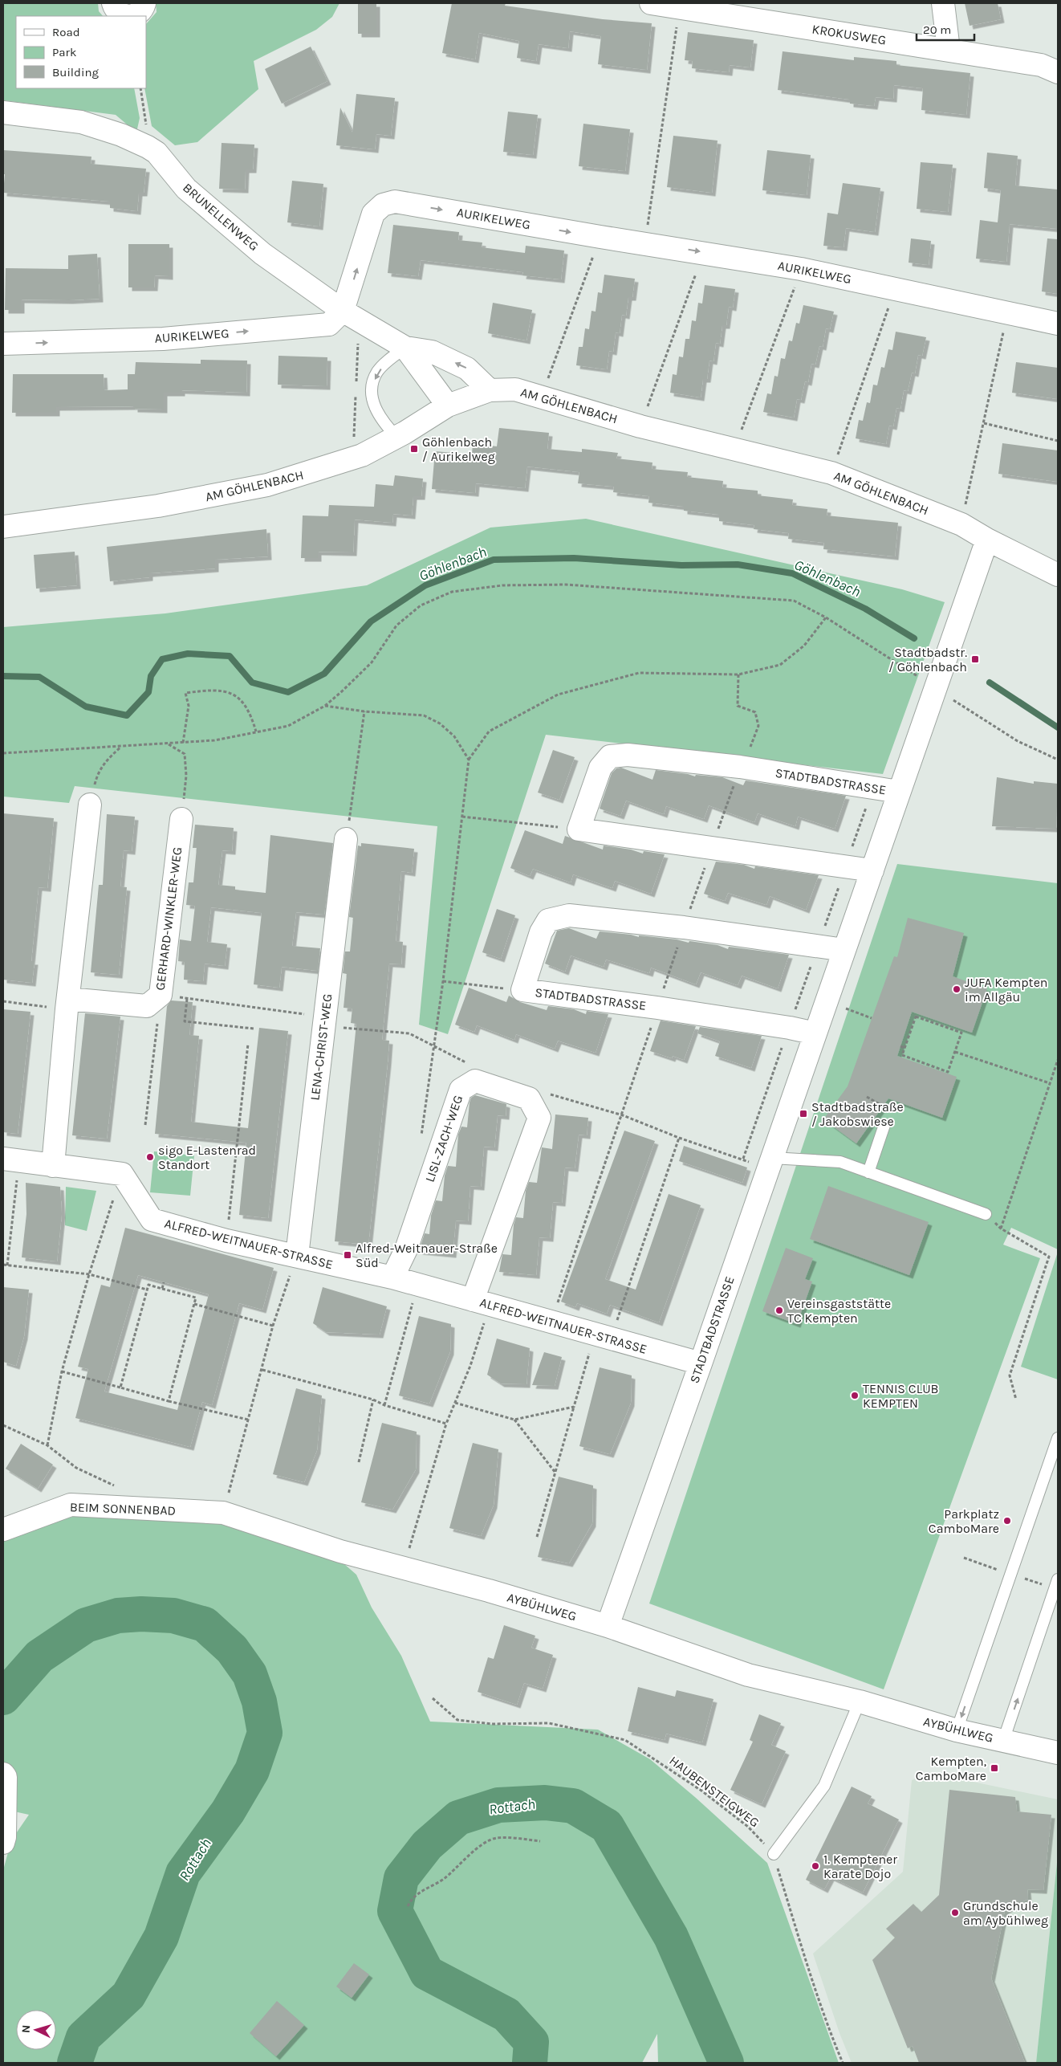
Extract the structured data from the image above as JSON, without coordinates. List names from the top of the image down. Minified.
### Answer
{"streets":{"street":["KROKUSWEG","BRUNELLENWEG","AURIKELWEG","AM GÖHLENBACH","STADTBADSTRASSE","GERHARD-WINKLER-WEG","LENA-CHRIST-WEG","LISL-ZACH-WEG","ALFRED-WEITNAUER-STRASSE","BEIM SONNENBAD","AYBÜHLWEG"],"path":["HAUBENSTEIGWEG"]},"crossings":[["BRUNELLENWEG","AURIKELWEG"],["BRUNELLENWEG","AM GÖHLENBACH"],["AM GÖHLENBACH","STADTBADSTRASSE"],["STADTBADSTRASSE","ALFRED-WEITNAUER-STRASSE"],["STADTBADSTRASSE","AYBÜHLWEG"],["LENA-CHRIST-WEG","ALFRED-WEITNAUER-STRASSE"],["LISL-ZACH-WEG","ALFRED-WEITNAUER-STRASSE"],["BEIM SONNENBAD","AYBÜHLWEG"]],"one_way":["AURIKELWEG"],"water":["Göhlenbach","Rottach"],"places":{"transit":["Göhlenbach / Aurikelweg","Stadtbadstr. / Göhlenbach","Stadtbadstraße / Jakobswiese","Alfred-Weitnauer-Straße Süd","Kempten, CamboMare"],"other":["JUFA Kempten im Allgäu","sigo E-Lastenrad Standort","Vereinsgaststätte TC Kempten","TENNIS CLUB KEMPTEN","Parkplatz CamboMare","1. Kemptener Karate Dojo","Grundschule am Aybühlweg"]},"legend":["Road","Park","Building"],"scale_bar":"20 m","north":"left"}
